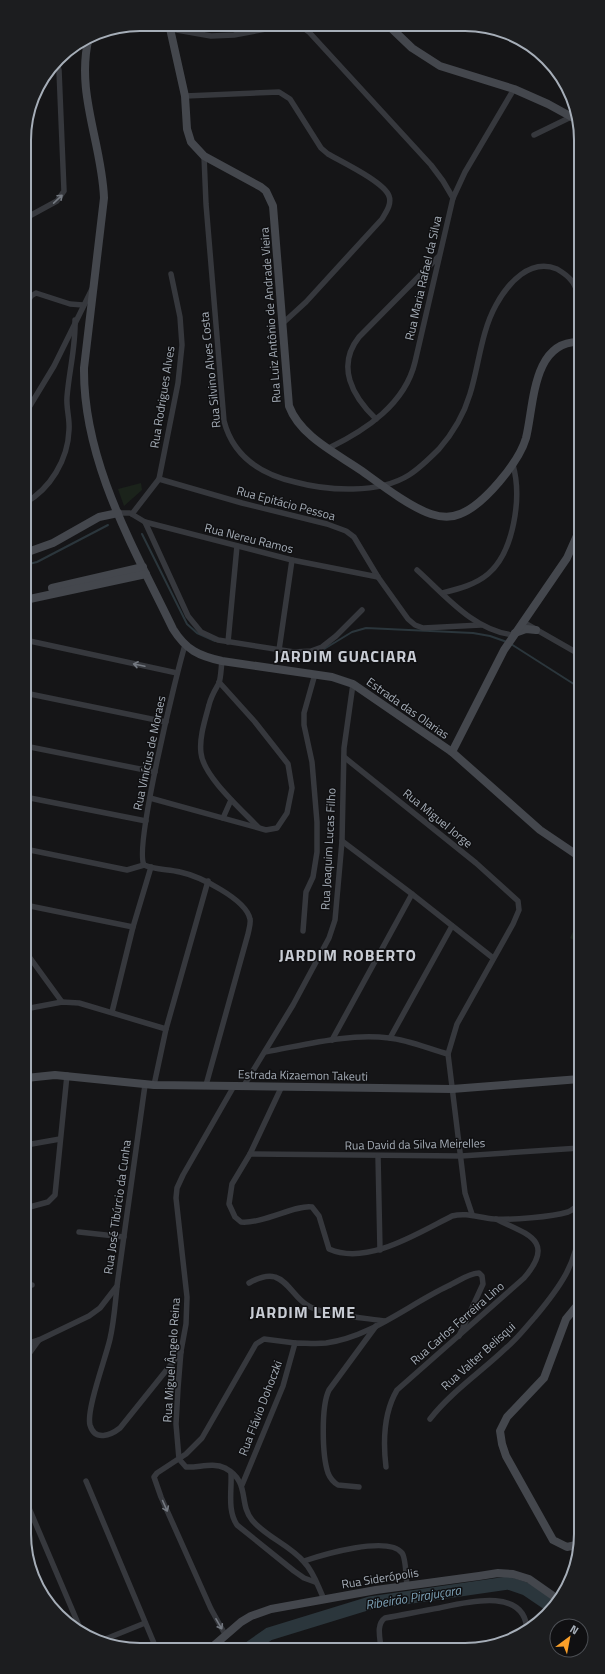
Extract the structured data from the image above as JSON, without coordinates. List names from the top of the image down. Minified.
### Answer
{"streets":{"street":["Rua Maria Rafael da Silva","Rua Luiz Antônio de Andrade Vieira","Rua Silvino Alves Costa","Rua Rodrigues Alves","Rua Epitácio Pessoa","Rua Nereu Ramos","Estrada das Olarias","Rua Vinícius de Moraes","Rua Miguel Jorge","Rua Joaquim Lucas Filho","Estrada Kizaemon Takeuti","Rua David da Silva Meirelles","Rua José Tibúrcio da Cunha","Rua Carlos Ferreira Lino","Rua Valter Belisqui","Rua Miguel Ângelo Reina","Rua Flávio Dohoczki","Rua Siderópolis"]},"crossings":[["Rua Maria Rafael da Silva","Rua Luiz Antônio de Andrade Vieira"],["Rua Luiz Antônio de Andrade Vieira","Rua Silvino Alves Costa"],["Rua Rodrigues Alves","Rua Epitácio Pessoa"],["Rua Rodrigues Alves","Rua Nereu Ramos"],["Rua Epitácio Pessoa","Rua Nereu Ramos"],["Rua Nereu Ramos","Estrada das Olarias"],["Estrada das Olarias","Rua Vinícius de Moraes"],["Estrada das Olarias","Rua Joaquim Lucas Filho"],["Rua Miguel Jorge","Rua Joaquim Lucas Filho"],["Rua Joaquim Lucas Filho","Estrada Kizaemon Takeuti"],["Estrada Kizaemon Takeuti","Rua José Tibúrcio da Cunha"],["Estrada Kizaemon Takeuti","Rua Miguel Ângelo Reina"]],"districts":["JARDIM GUACIARA","JARDIM ROBERTO","JARDIM LEME"],"water":["Ribeirão Pirajuçara"],"north":"top right"}
